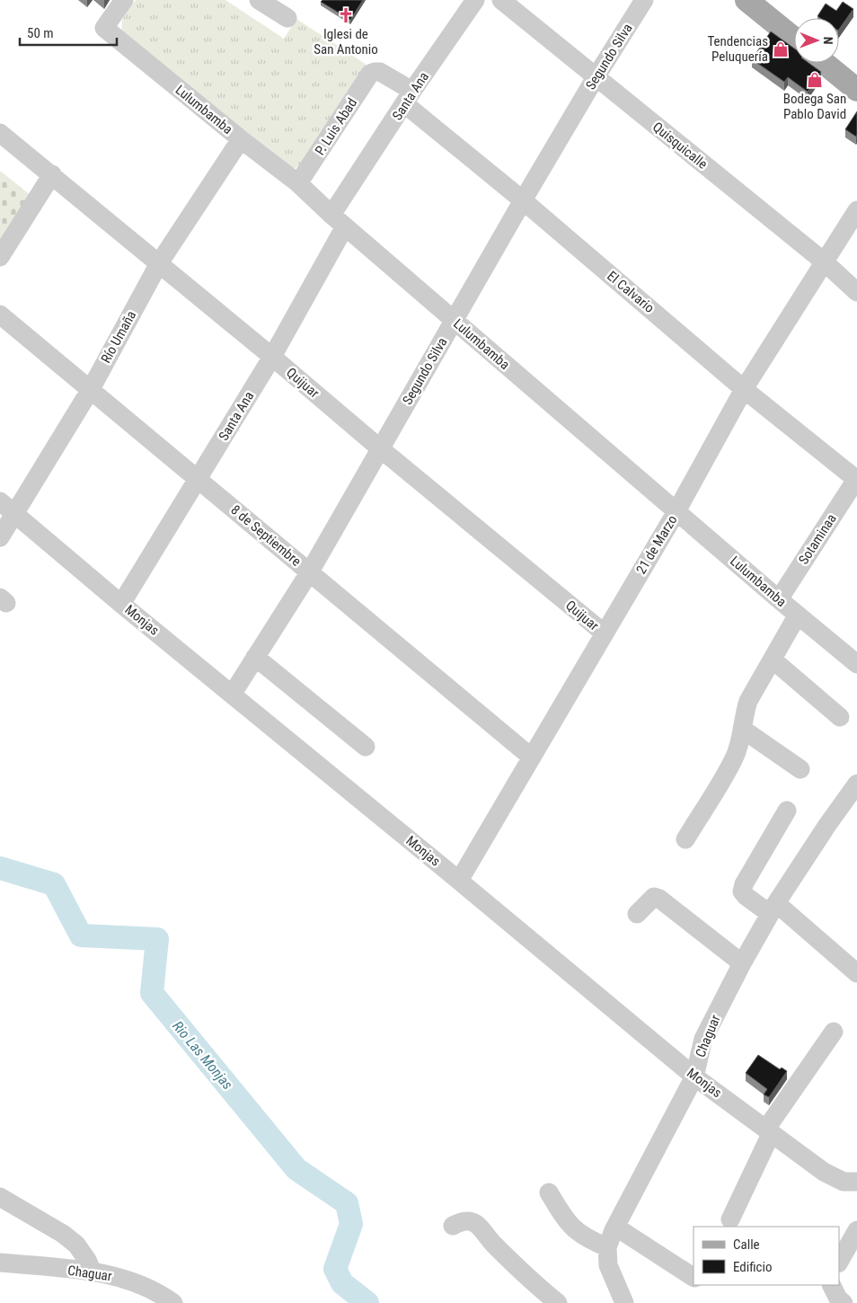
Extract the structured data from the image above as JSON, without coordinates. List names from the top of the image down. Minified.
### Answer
{"streets":{"street":["Segundo Silva","Santa Ana","Lulumbamba","P. Luis Abad","Quisquicalle","El Calvario","Río Umaña","Quijuar","8 de Septiembre","Sotaminaa","21 de Marzo","Monjas","Chaguar"]},"crossings":[["Segundo Silva","Lulumbamba"],["Segundo Silva","Quisquicalle"],["Segundo Silva","El Calvario"],["Segundo Silva","Quijuar"],["Segundo Silva","8 de Septiembre"],["Segundo Silva","Monjas"],["Santa Ana","Lulumbamba"],["Santa Ana","El Calvario"],["Santa Ana","Quijuar"],["Santa Ana","8 de Septiembre"],["Santa Ana","Monjas"],["Lulumbamba","P. Luis Abad"],["Lulumbamba","Río Umaña"],["Lulumbamba","Sotaminaa"],["Lulumbamba","21 de Marzo"],["P. Luis Abad","El Calvario"],["Quisquicalle","21 de Marzo"],["El Calvario","Sotaminaa"],["El Calvario","21 de Marzo"],["Río Umaña","Quijuar"],["Río Umaña","8 de Septiembre"],["Río Umaña","Monjas"],["Quijuar","21 de Marzo"],["8 de Septiembre","21 de Marzo"],["21 de Marzo","Monjas"],["Monjas","Chaguar"]],"water":["Rio Las Monjas"],"places":{"church":["Iglesi de San Antonio"],"shop":["Tendencias Peluquería","Bodega San Pablo David"]},"legend":["Calle","Edificio"],"scale_bar":"50 m","north":"right"}
